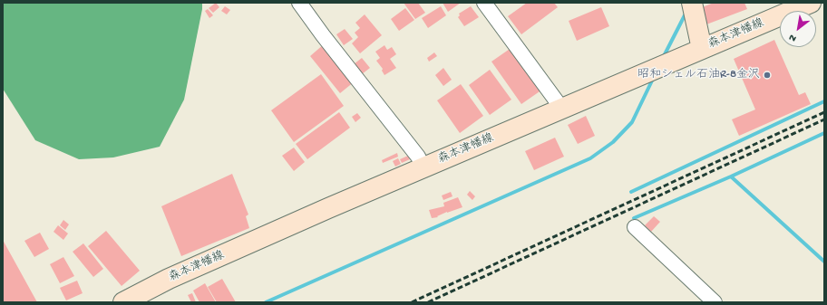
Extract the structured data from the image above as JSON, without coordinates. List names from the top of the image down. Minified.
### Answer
{"streets":{"main road":["森本津幡線"]},"places":["昭和シェル石油R-8金沢"],"north":"bottom left"}
